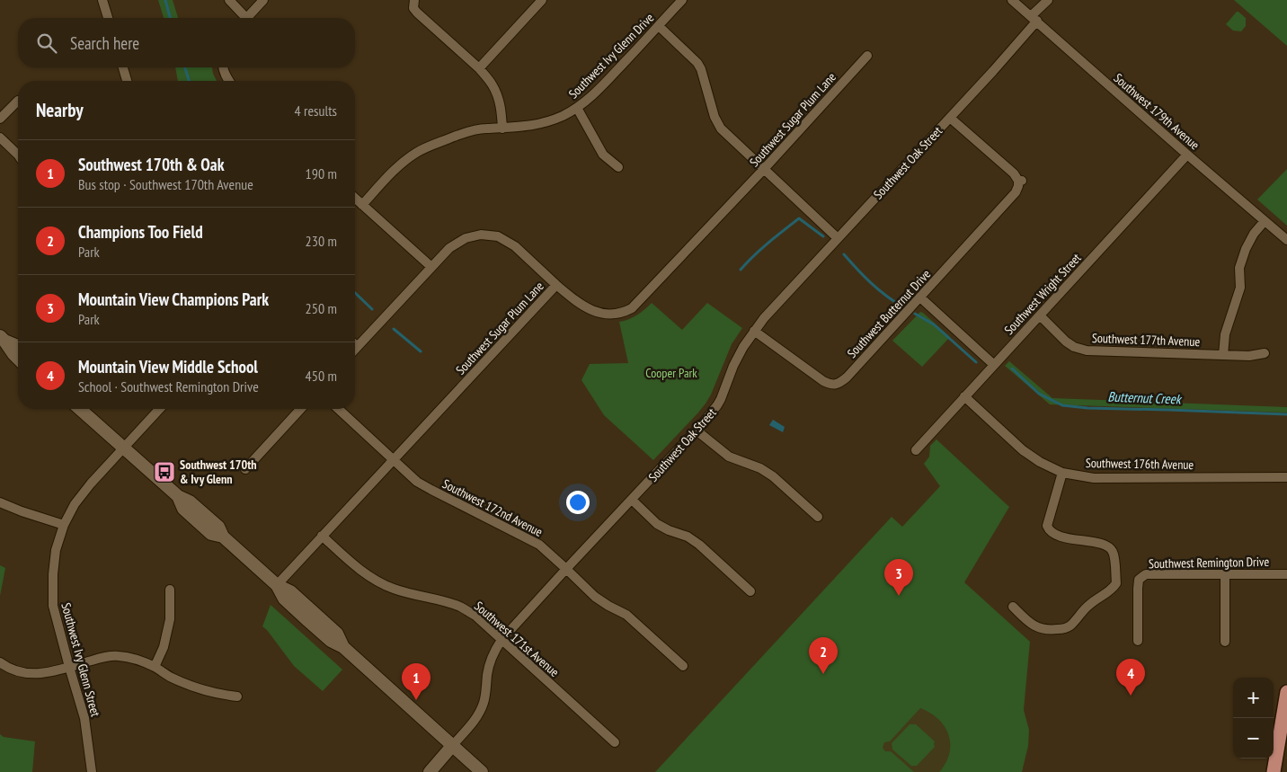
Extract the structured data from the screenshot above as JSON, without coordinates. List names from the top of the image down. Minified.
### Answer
{"streets":{"main road":["Southwest Oak Street"],"street":["Southwest Ivy Glenn Drive","Southwest 179th Avenue","Southwest Sugar Plum Lane","Southwest Wright Street","Southwest Butternut Drive","Southwest 177th Avenue","Southwest 176th Avenue","Southwest 172nd Avenue","Southwest Remington Drive","Southwest 171st Avenue","Southwest Ivy Glenn Street"]},"crossings":[["Southwest 179th Avenue","Southwest Oak Street"],["Southwest 179th Avenue","Southwest Wright Street"],["Southwest Sugar Plum Lane","Southwest 172nd Avenue"],["Southwest Sugar Plum Lane","Southwest 171st Avenue"],["Southwest Oak Street","Southwest Butternut Drive"],["Southwest Oak Street","Southwest 172nd Avenue"],["Southwest Oak Street","Southwest 171st Avenue"],["Southwest Wright Street","Southwest 177th Avenue"],["Southwest Wright Street","Southwest 176th Avenue"]],"water":["Butternut Creek"],"parks":["Cooper Park"],"places":{"bus stop":["Southwest 170th & Ivy Glenn"]},"page":{"search":"Search here","heading":["Nearby","4 results"],"list":[{"mark":"1","name":"Southwest 170th & Oak","note":"Bus stop · Southwest 170th Avenue","value":"190 m"},{"mark":"2","name":"Champions Too Field","note":"Park","value":"230 m"},{"mark":"3","name":"Mountain View Champions Park","note":"Park","value":"250 m"},{"mark":"4","name":"Mountain View Middle School","note":"School · Southwest Remington Drive","value":"450 m"}],"pins":["3","2","4","1"],"map_buttons":["+","−"]}}
